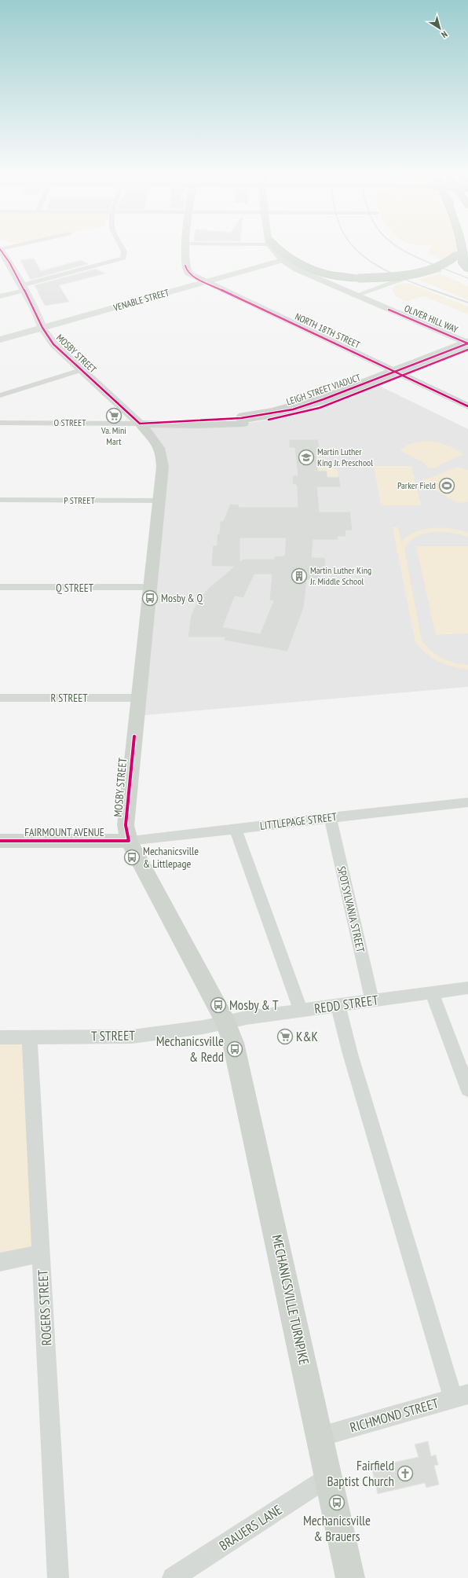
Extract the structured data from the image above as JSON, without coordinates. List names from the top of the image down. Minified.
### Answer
{"streets":{"main road":["VENABLE STREET","OLIVER HILL WAY","NORTH 18TH STREET","MOSBY STREET","LEIGH STREET VIADUCT","FAIRMOUNT AVENUE","MECHANICSVILLE TURNPIKE"],"street":["O STREET","P STREET","Q STREET","R STREET","LITTLEPAGE STREET","SPOTSYLVANIA STREET","REDD STREET","T STREET","ROGERS STREET","RICHMOND STREET","BRAUERS LANE"]},"crossings":[["VENABLE STREET","OLIVER HILL WAY"],["VENABLE STREET","NORTH 18TH STREET"],["VENABLE STREET","MOSBY STREET"],["OLIVER HILL WAY","LEIGH STREET VIADUCT"],["MOSBY STREET","LEIGH STREET VIADUCT"],["MOSBY STREET","O STREET"],["MOSBY STREET","P STREET"],["MOSBY STREET","Q STREET"],["MOSBY STREET","R STREET"],["MOSBY STREET","LITTLEPAGE STREET"],["MOSBY STREET","FAIRMOUNT AVENUE"],["MOSBY STREET","REDD STREET"],["MOSBY STREET","T STREET"],["MOSBY STREET","MECHANICSVILLE TURNPIKE"],["LEIGH STREET VIADUCT","O STREET"],["LITTLEPAGE STREET","FAIRMOUNT AVENUE"],["LITTLEPAGE STREET","SPOTSYLVANIA STREET"],["SPOTSYLVANIA STREET","REDD STREET"],["REDD STREET","T STREET"],["REDD STREET","MECHANICSVILLE TURNPIKE"],["T STREET","MECHANICSVILLE TURNPIKE"],["T STREET","ROGERS STREET"],["MECHANICSVILLE TURNPIKE","RICHMOND STREET"],["MECHANICSVILLE TURNPIKE","BRAUERS LANE"]],"places":{"supermarket":["Va. Mini Mart","K&K"],"school or university":["Martin Luther King Jr. Preschool"],"sports":["Parker Field"],"building":["Martin Luther King Jr. Middle School"],"bus stop":["Mosby & Q","Mechanicsville & Littlepage","Mosby & T","Mechanicsville & Redd","Mechanicsville & Brauers"],"church":["Fairfield Baptist Church"]},"north":"bottom right"}
